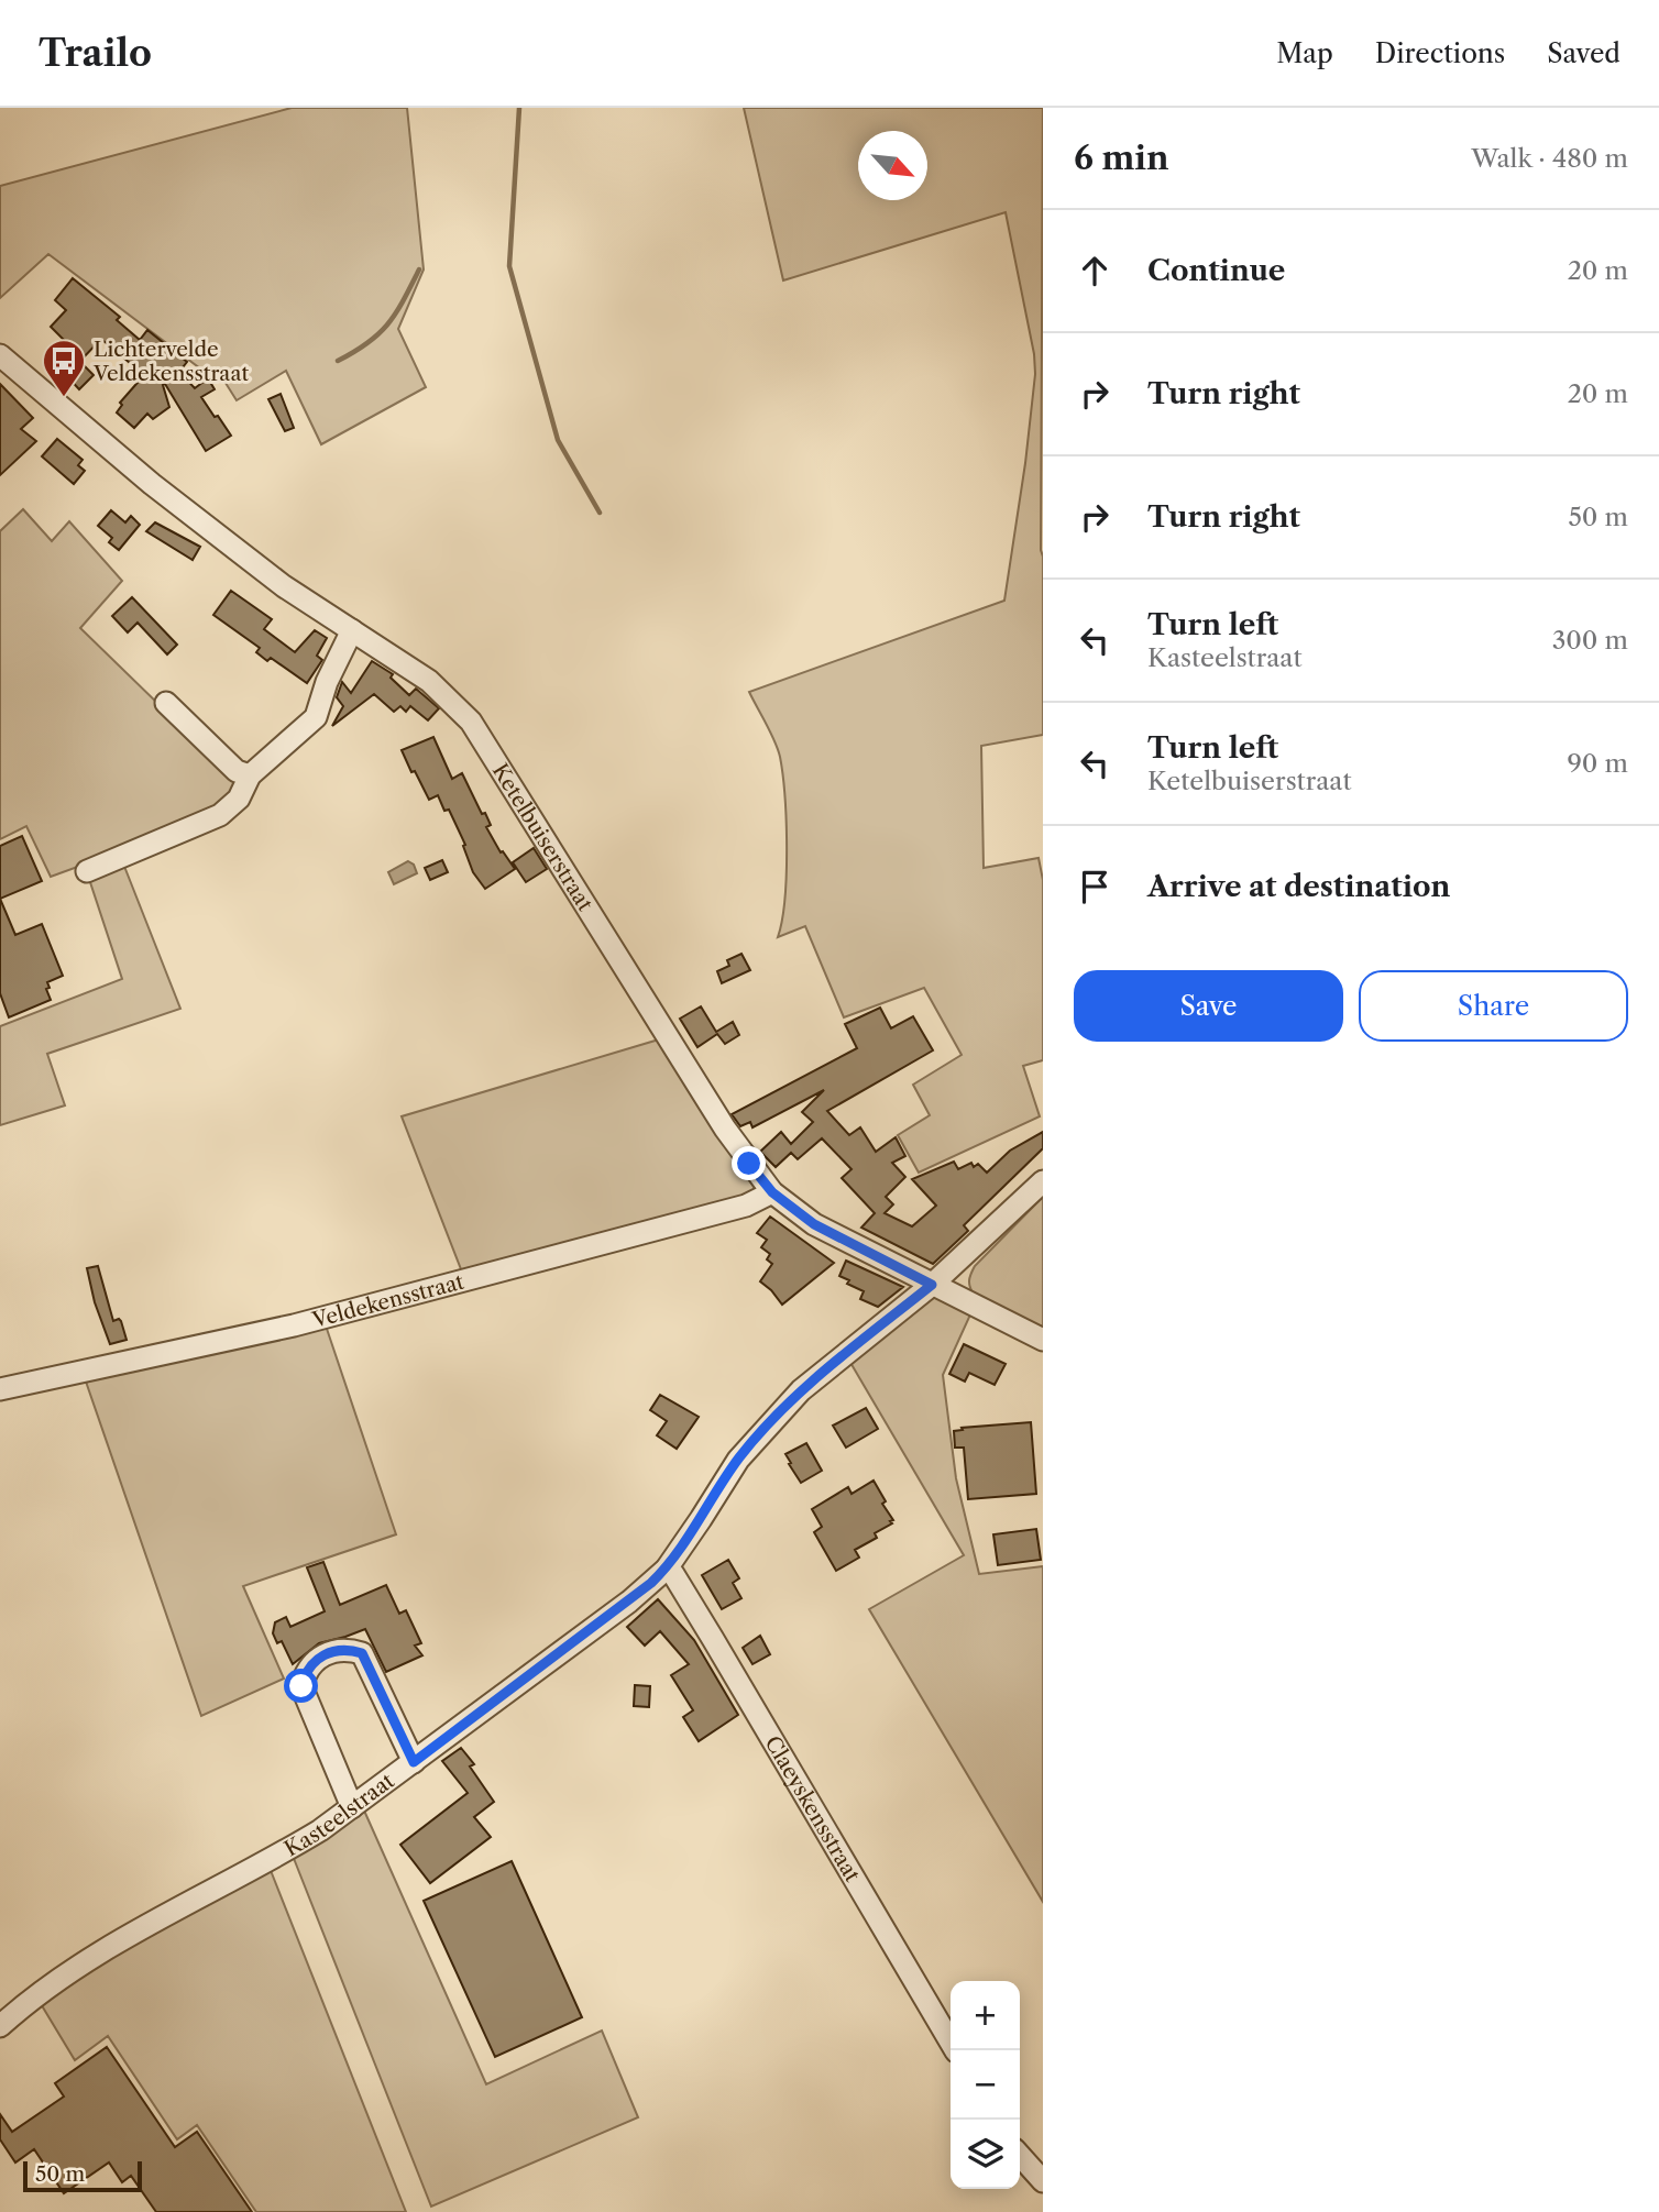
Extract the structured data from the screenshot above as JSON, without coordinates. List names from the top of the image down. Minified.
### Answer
{"streets":{"street":["Ketelbuiserstraat","Veldekensstraat","Claeyskensstraat","Kasteelstraat"]},"crossings":[["Ketelbuiserstraat","Veldekensstraat"],["Ketelbuiserstraat","Kasteelstraat"],["Claeyskensstraat","Kasteelstraat"]],"places":{"bus stop":["Lichtervelde Veldekensstraat"]},"scale_bar":"50 m","north":"bottom right","page":{"header":"Trailo","nav":["Map","Directions","Saved"],"heading":["6 min","Walk · 480 m"],"list":[["Continue","20 m"],["Turn right","20 m"],["Turn right","50 m"],["Turn left","Kasteelstraat","300 m"],["Turn left","Ketelbuiserstraat","90 m"],"Arrive at destination"],"buttons":["Save","Share"],"map_buttons":["+","−"],"scale":"50 m"}}
